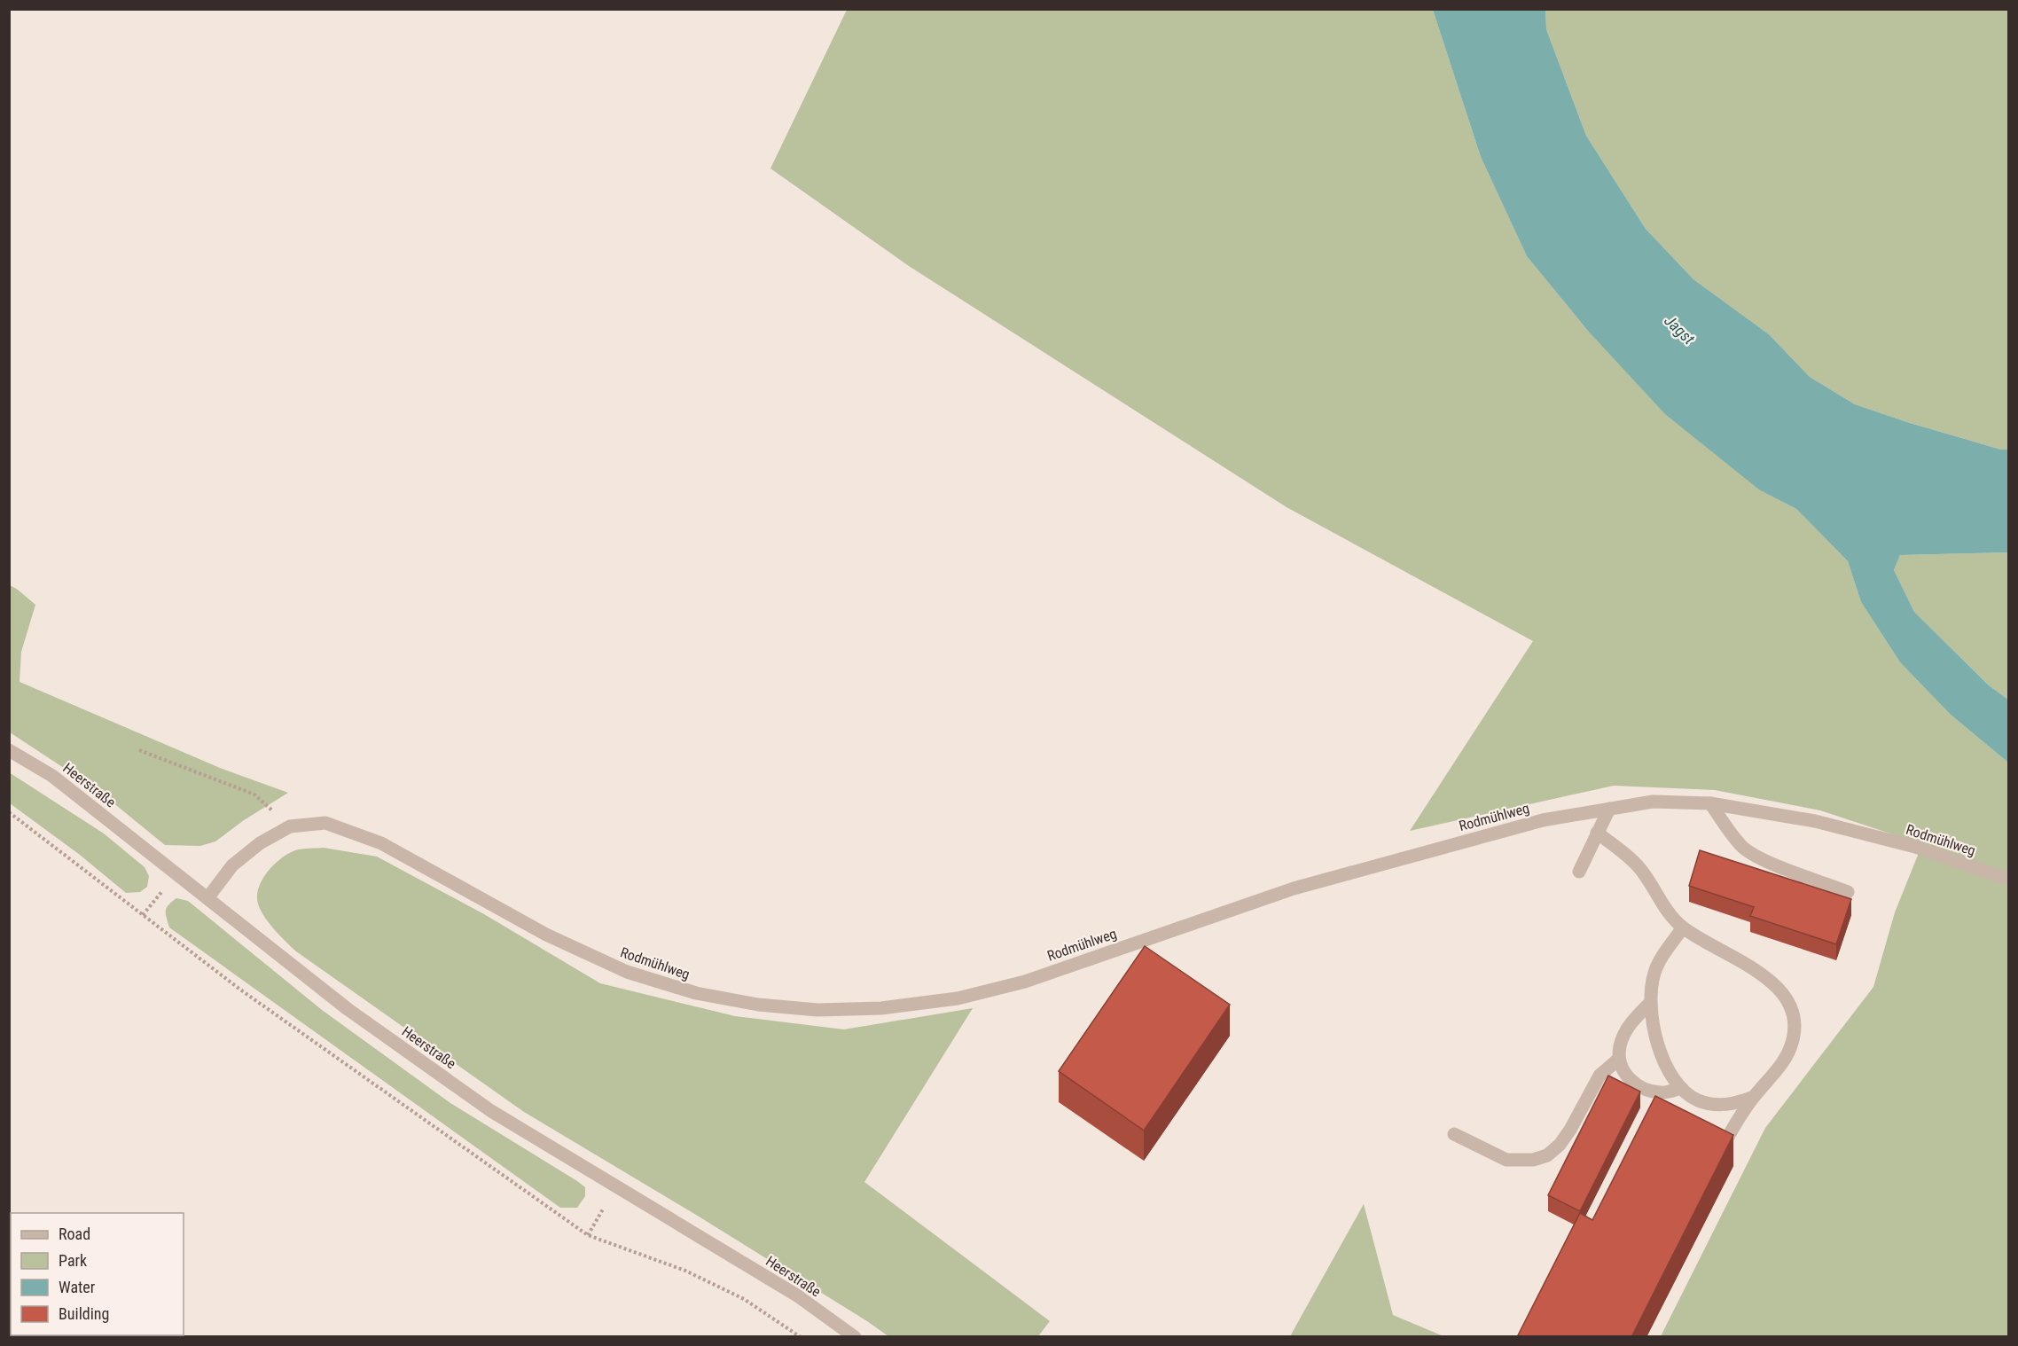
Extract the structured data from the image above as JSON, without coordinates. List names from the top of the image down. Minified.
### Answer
{"streets":{"street":["Heerstraße","Rodmühlweg"]},"crossings":[["Heerstraße","Rodmühlweg"]],"water":["Jagst"],"legend":["Road","Park","Water","Building"]}
